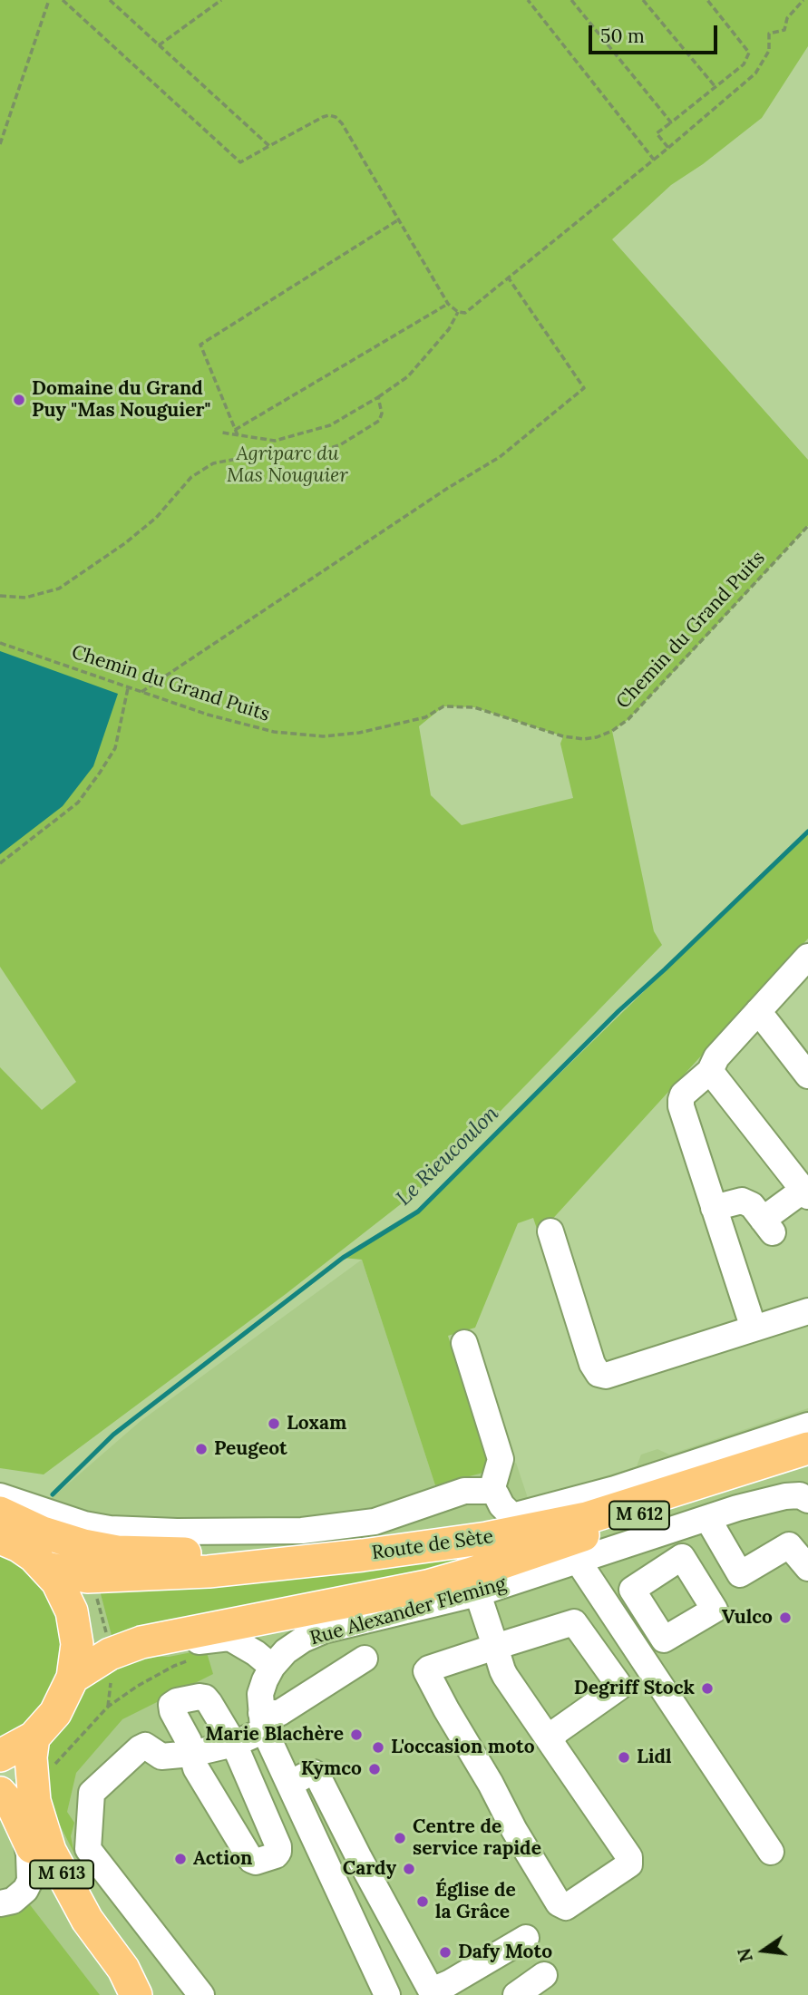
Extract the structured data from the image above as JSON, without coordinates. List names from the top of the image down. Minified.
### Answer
{"streets":{"main road":["M 612","Route de Sète","M 613"],"street":["Rue Alexander Fleming"],"path":["Chemin du Grand Puits"]},"crossings":[["M 612","Route de Sète"],["Route de Sète","Rue Alexander Fleming"]],"water":["Le Rieucoulon"],"parks":["Agriparc du Mas Nouguier"],"places":["Domaine du Grand Puy \"Mas Nouguier\"","Loxam","Peugeot","Vulco","Degriff Stock","Marie Blachère","L'occasion moto","Lidl","Kymco","Centre de service rapide","Action","Cardy","Église de la Grâce","Dafy Moto"],"scale_bar":"50 m","north":"left"}
